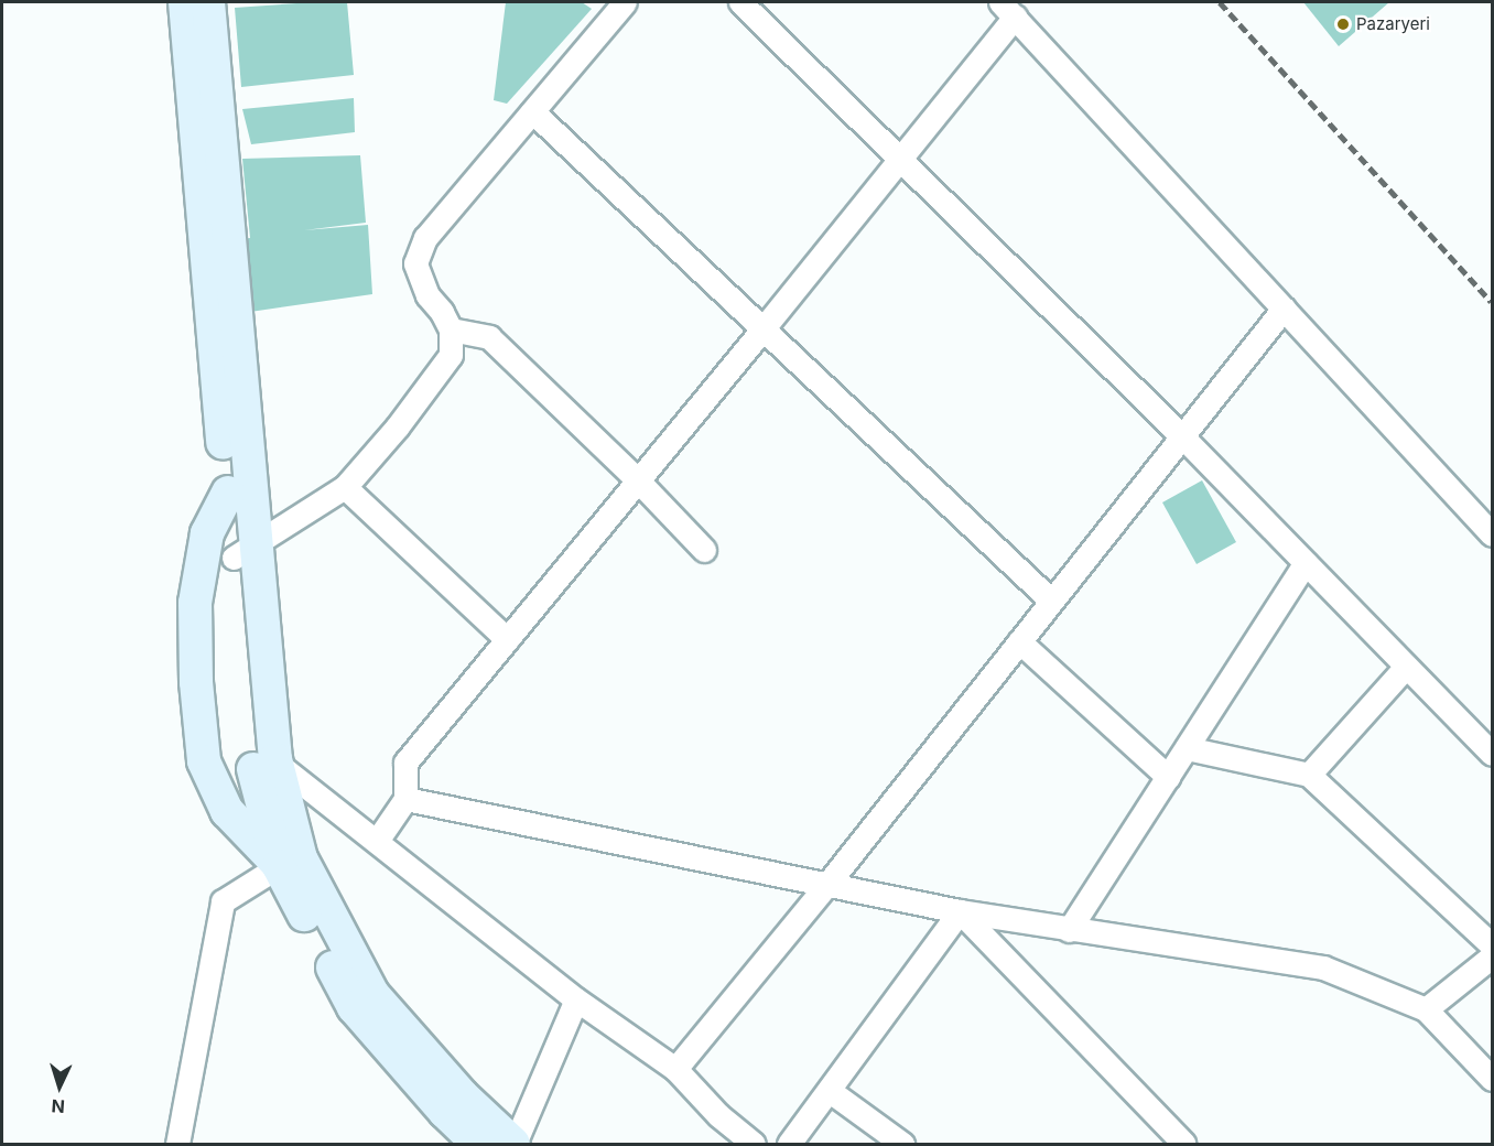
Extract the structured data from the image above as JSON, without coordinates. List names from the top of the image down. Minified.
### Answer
{"places":["Pazaryeri"],"north":"bottom"}
